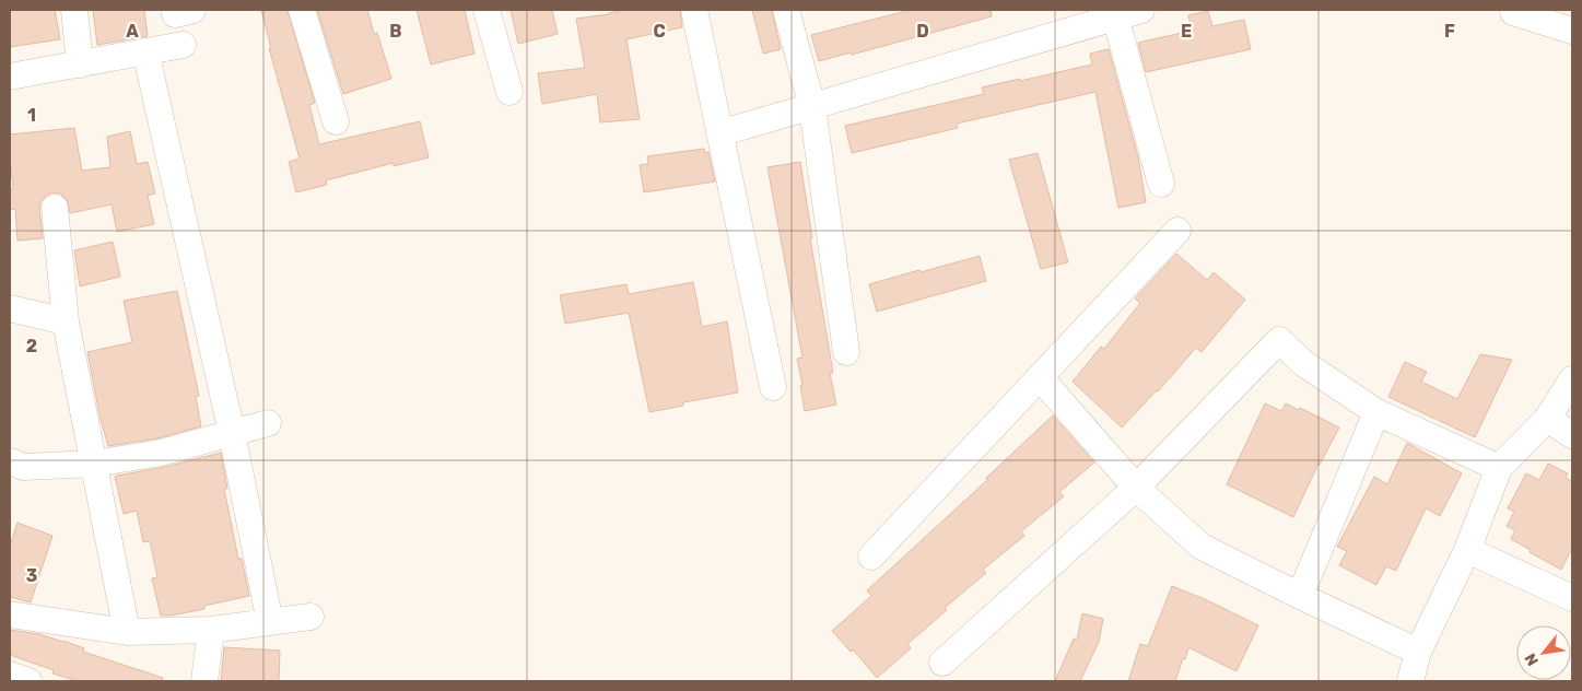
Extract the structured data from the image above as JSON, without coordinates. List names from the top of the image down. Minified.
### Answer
{"north":"bottom left","grid":{"columns":["A","B","C","D","E","F"],"rows":["1","2","3"]}}
